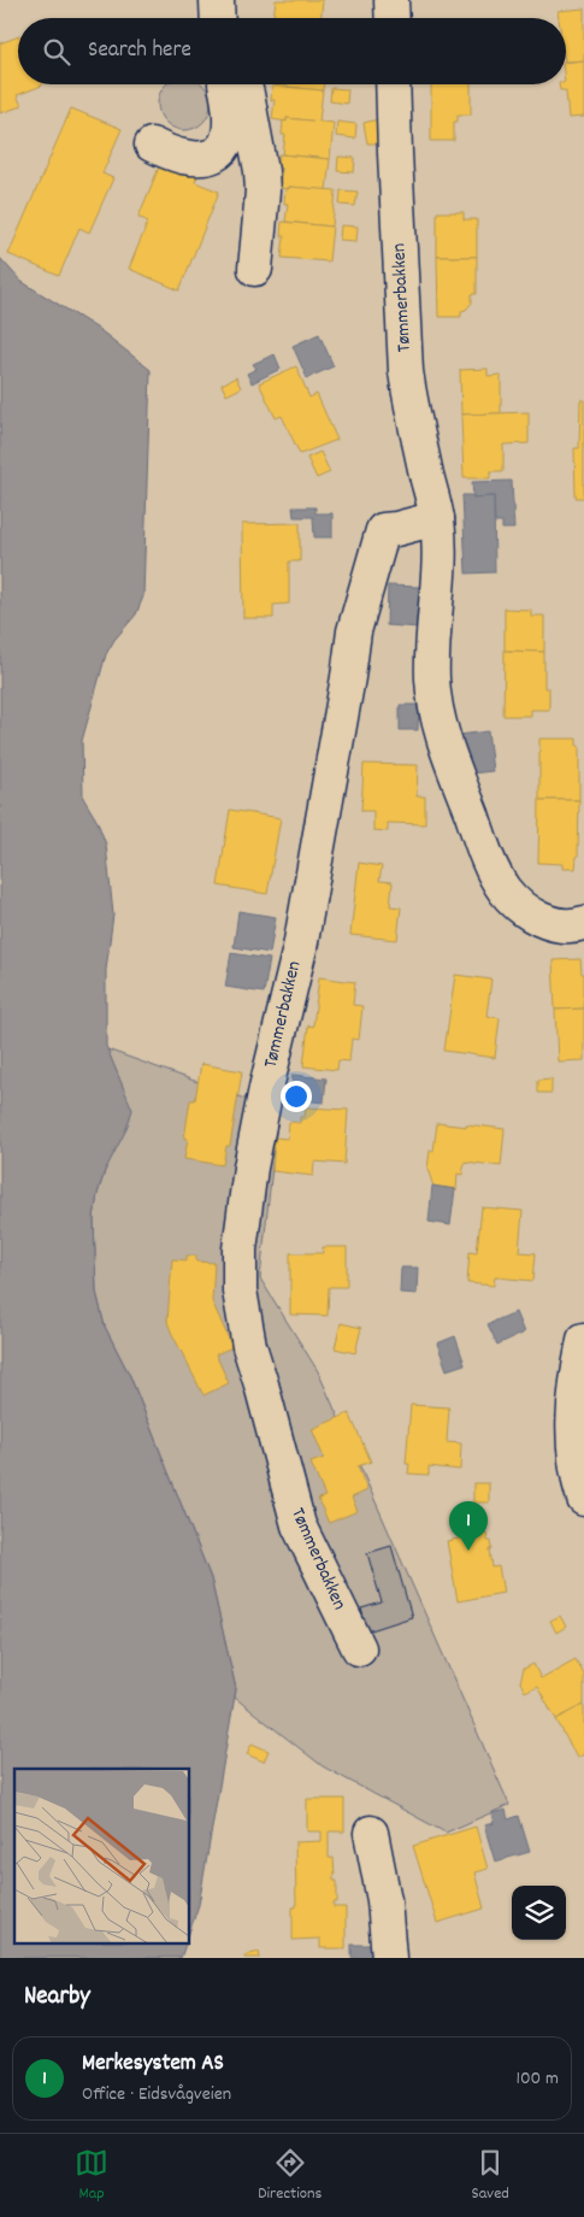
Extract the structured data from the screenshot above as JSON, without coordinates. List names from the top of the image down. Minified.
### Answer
{"streets":{"street":["Tømmerbakken"]},"page":{"search":"Search here","pins":"1","heading":"Nearby","list":[{"mark":"1","name":"Merkesystem AS","note":"Office · Eidsvågveien","value":"100 m"}],"nav":["Map","Directions","Saved"]}}
